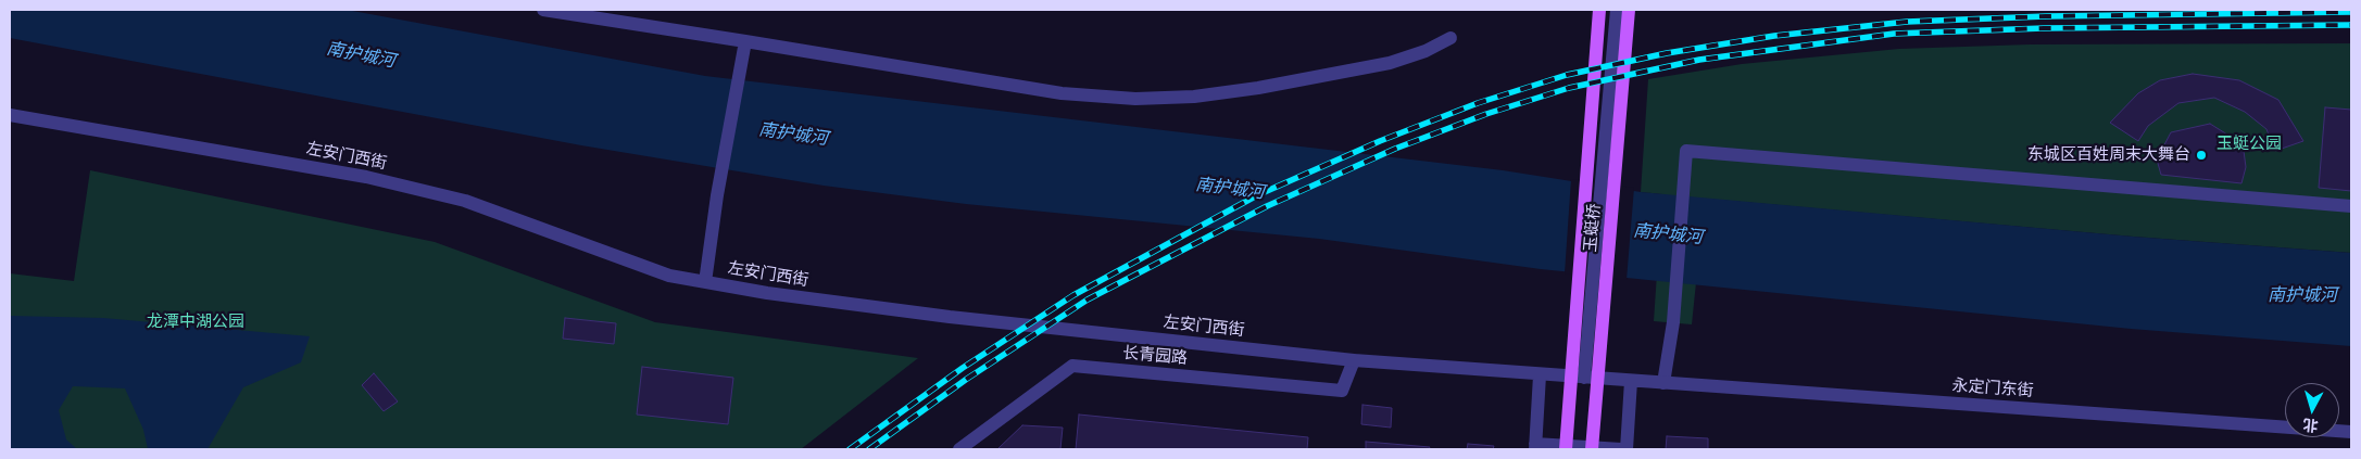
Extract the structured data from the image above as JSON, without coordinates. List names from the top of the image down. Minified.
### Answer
{"streets":{"main road":["玉蜓桥"],"street":["左安门西街","长青园路","永定门东街"]},"crossings":[["左安门西街","长青园路"],["左安门西街","永定门东街"]],"water":["南护城河"],"parks":["玉蜓公园","龙潭中湖公园"],"places":["东城区百姓周末大舞台"],"north":"bottom"}
